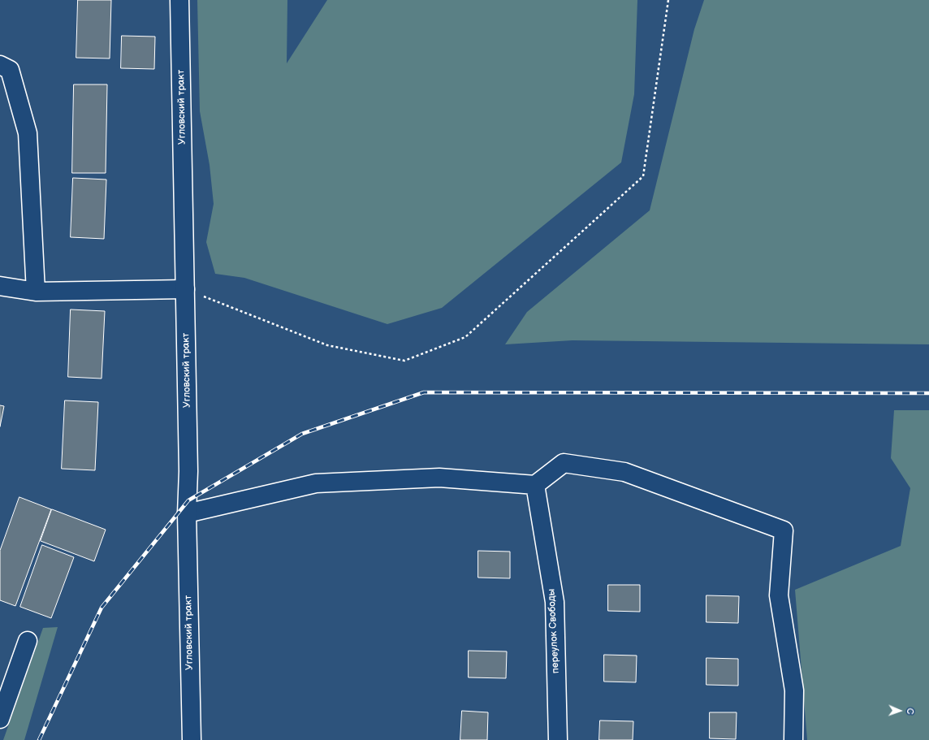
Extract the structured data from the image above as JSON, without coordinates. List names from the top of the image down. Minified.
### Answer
{"streets":{"main road":["Угловский тракт","переулок Свободы"]},"north":"right"}
